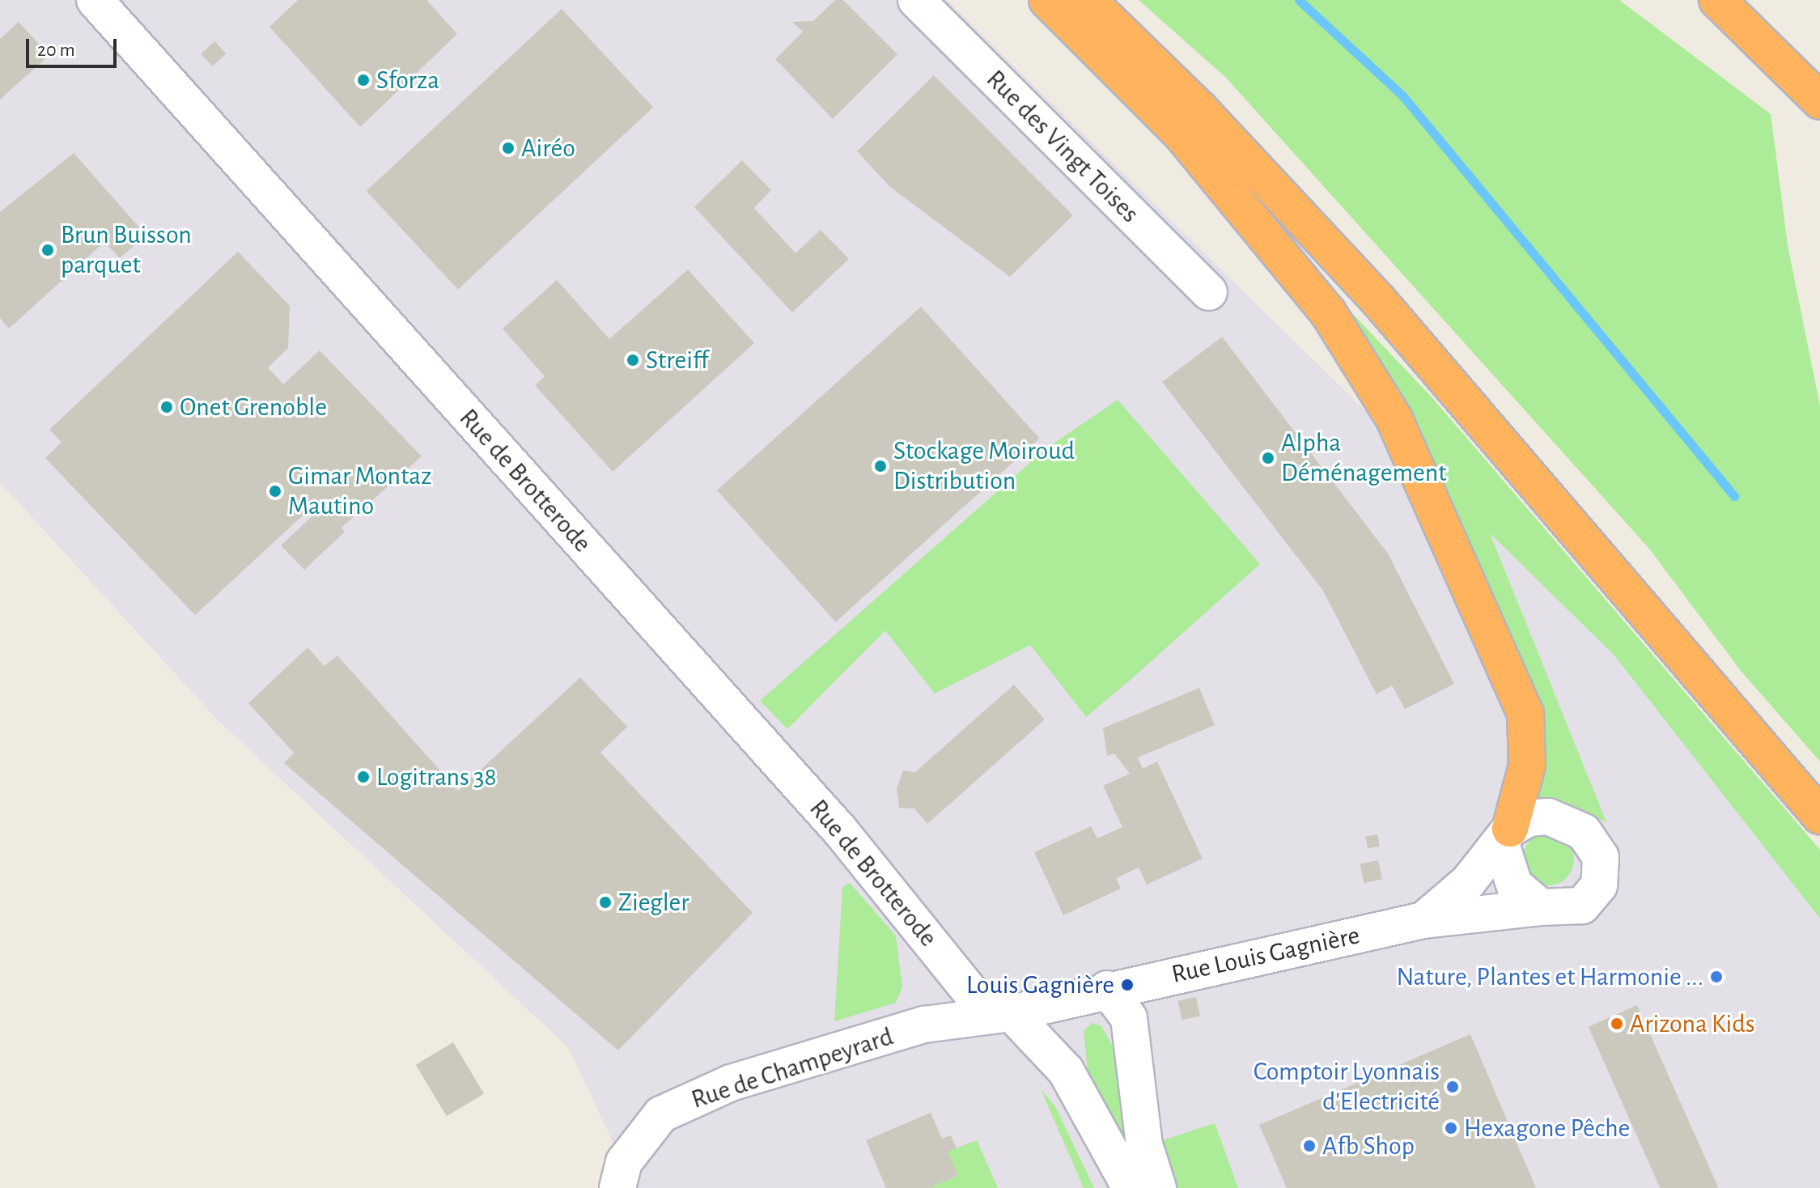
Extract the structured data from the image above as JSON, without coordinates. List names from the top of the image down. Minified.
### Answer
{"streets":{"street":["Rue des Vingt Toises","Rue de Brotterode","Rue Louis Gagnière","Rue de Champeyrard"]},"crossings":[["Rue de Brotterode","Rue Louis Gagnière"],["Rue de Brotterode","Rue de Champeyrard"],["Rue Louis Gagnière","Rue de Champeyrard"]],"places":["Sforza","Airéo","Brun Buisson parquet","Streiff","Onet Grenoble","Alpha Déménagement","Stockage Moiroud Distribution","Gimar Montaz Mautino","Logitrans 38","Ziegler","Nature, Plantes et Harmonie ...","Louis Gagnière","Arizona Kids","Comptoir Lyonnais d'Electricité","Hexagone Pêche","Afb Shop"],"scale_bar":"20 m"}
